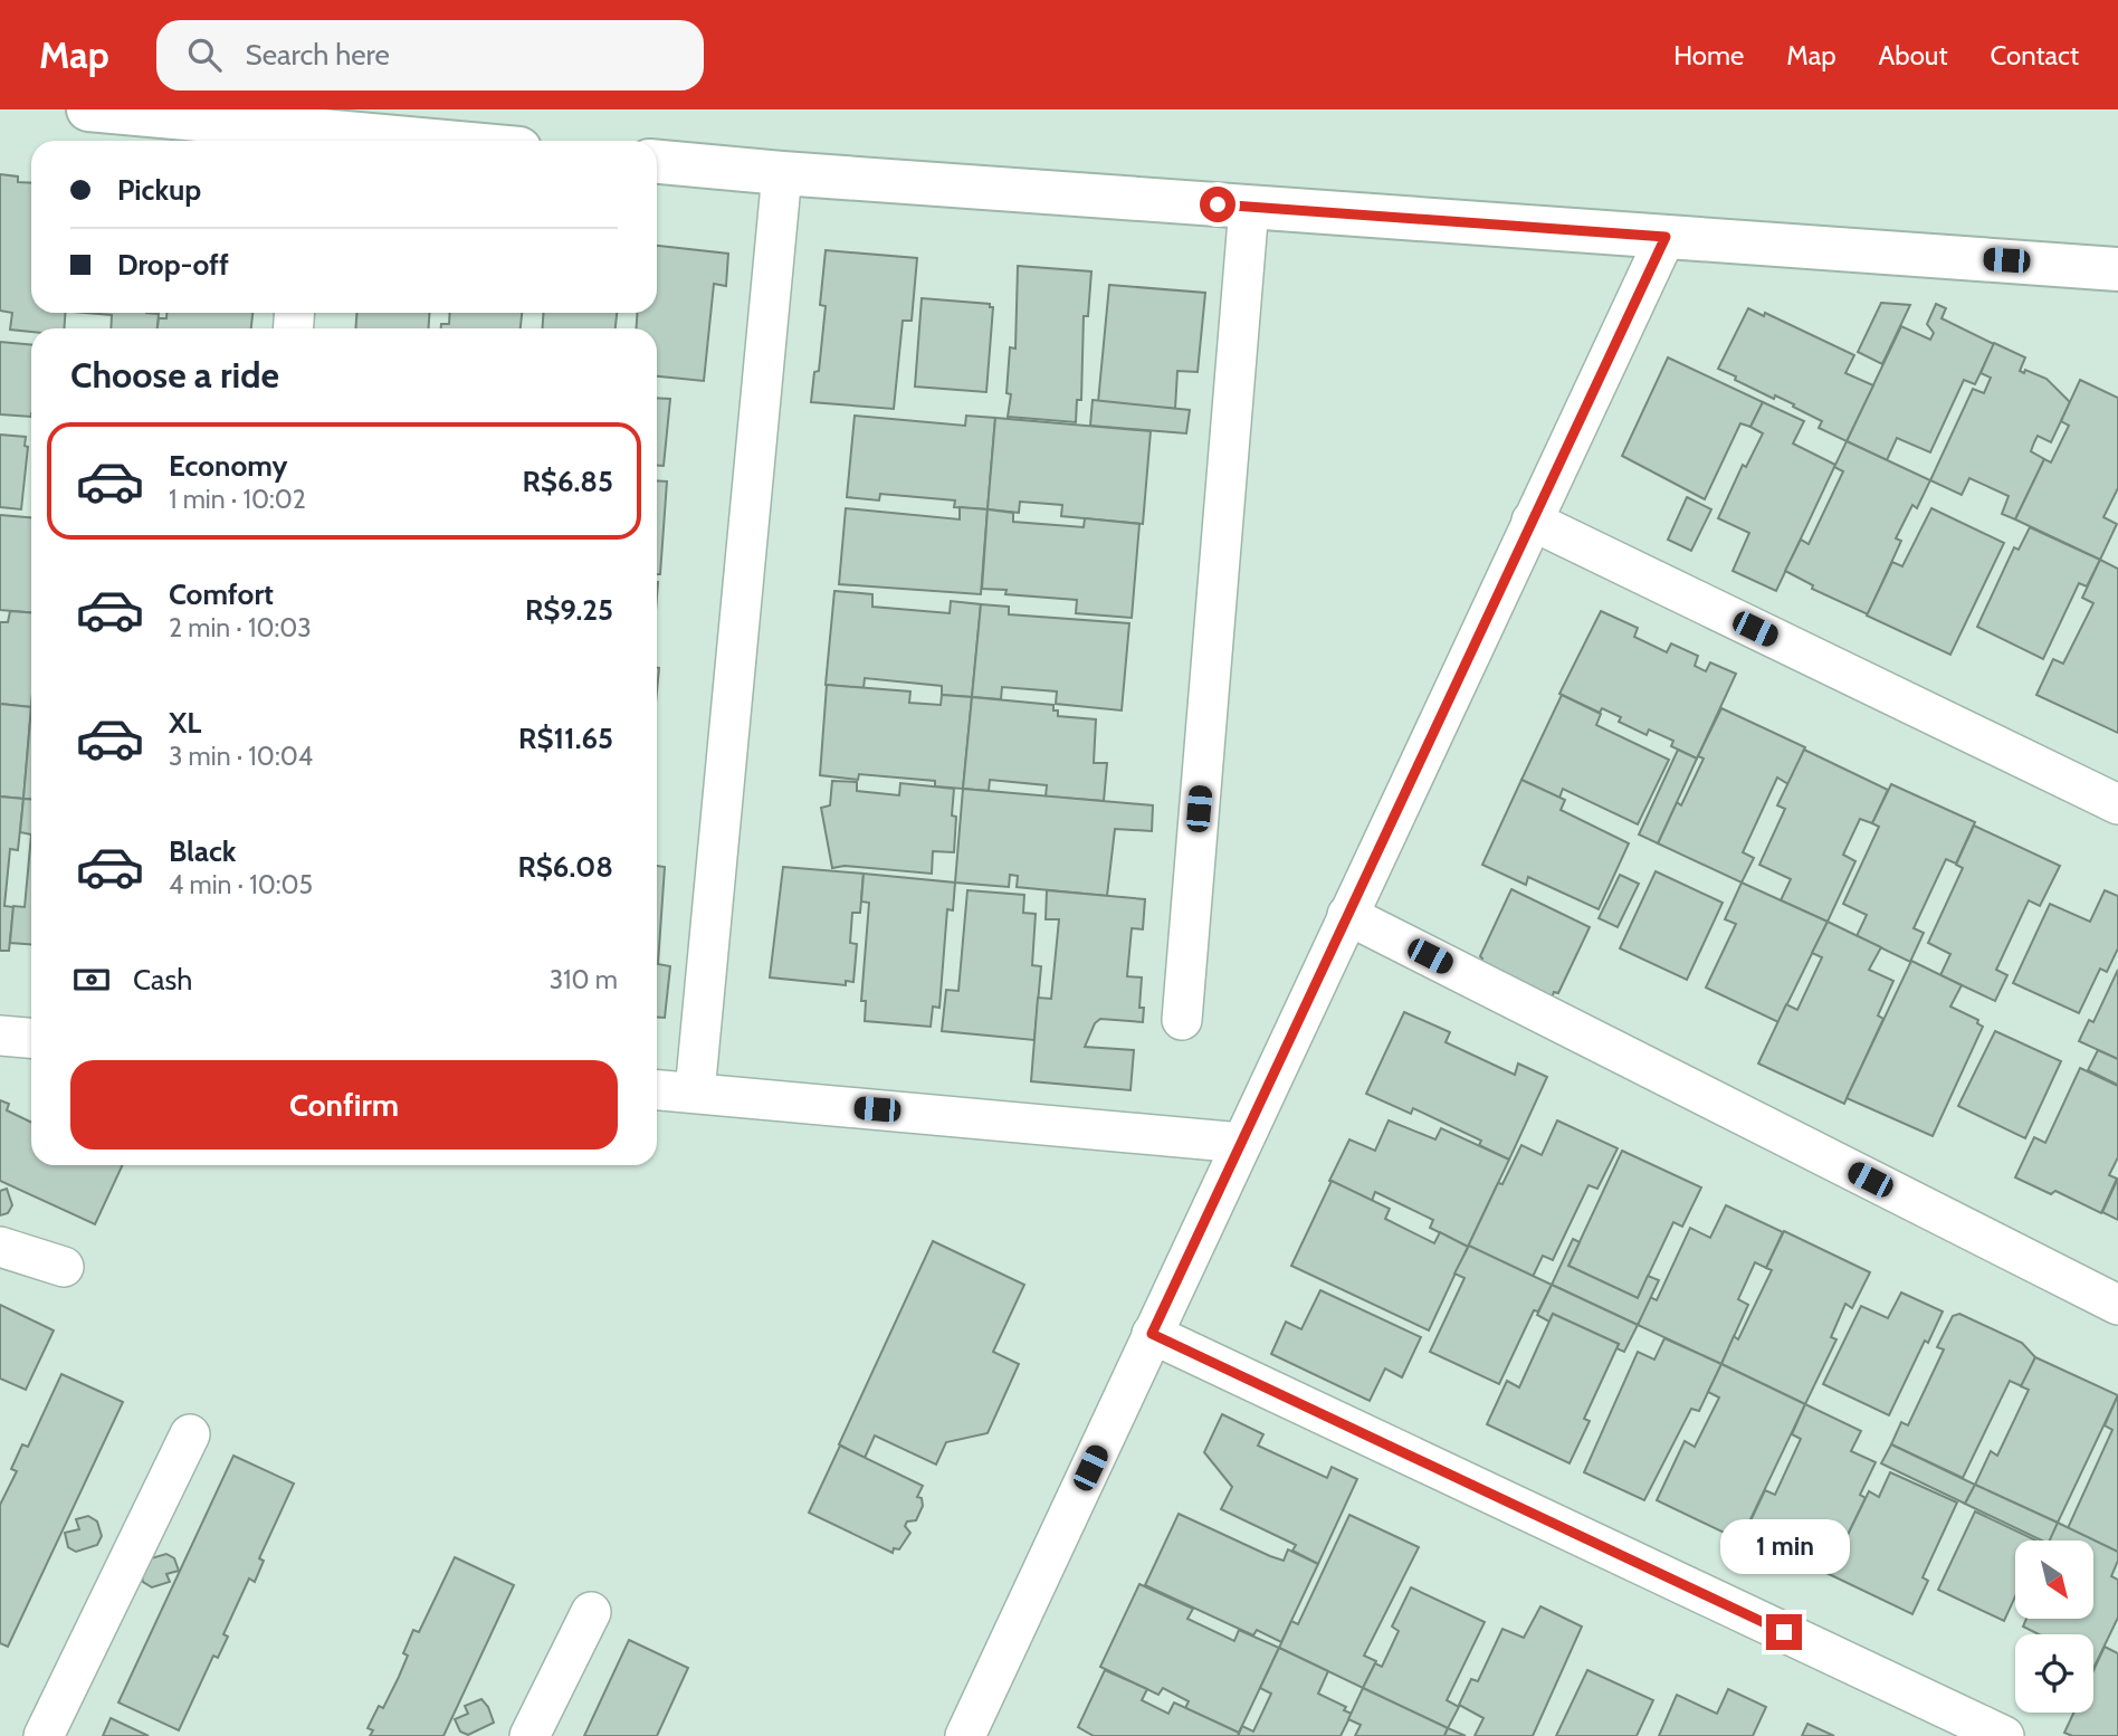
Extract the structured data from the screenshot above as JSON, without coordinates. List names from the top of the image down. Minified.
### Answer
{"north":"bottom right","page":{"header":"Map","search":"Search here","nav":["Home","Map","About","Contact"],"banner":["Pickup","Drop-off"],"heading":"Choose a ride","list":[{"name":"Economy","note":"1 min · 10:02","value":"R$6.85"},{"name":"Comfort","note":"2 min · 10:03","value":"R$9.25"},{"name":"XL","note":"3 min · 10:04","value":"R$11.65"},{"name":"Black","note":"4 min · 10:05","value":"R$6.08"}],"pay":["Cash","310 m"],"buttons":"Confirm","bubble":"1 min"}}
